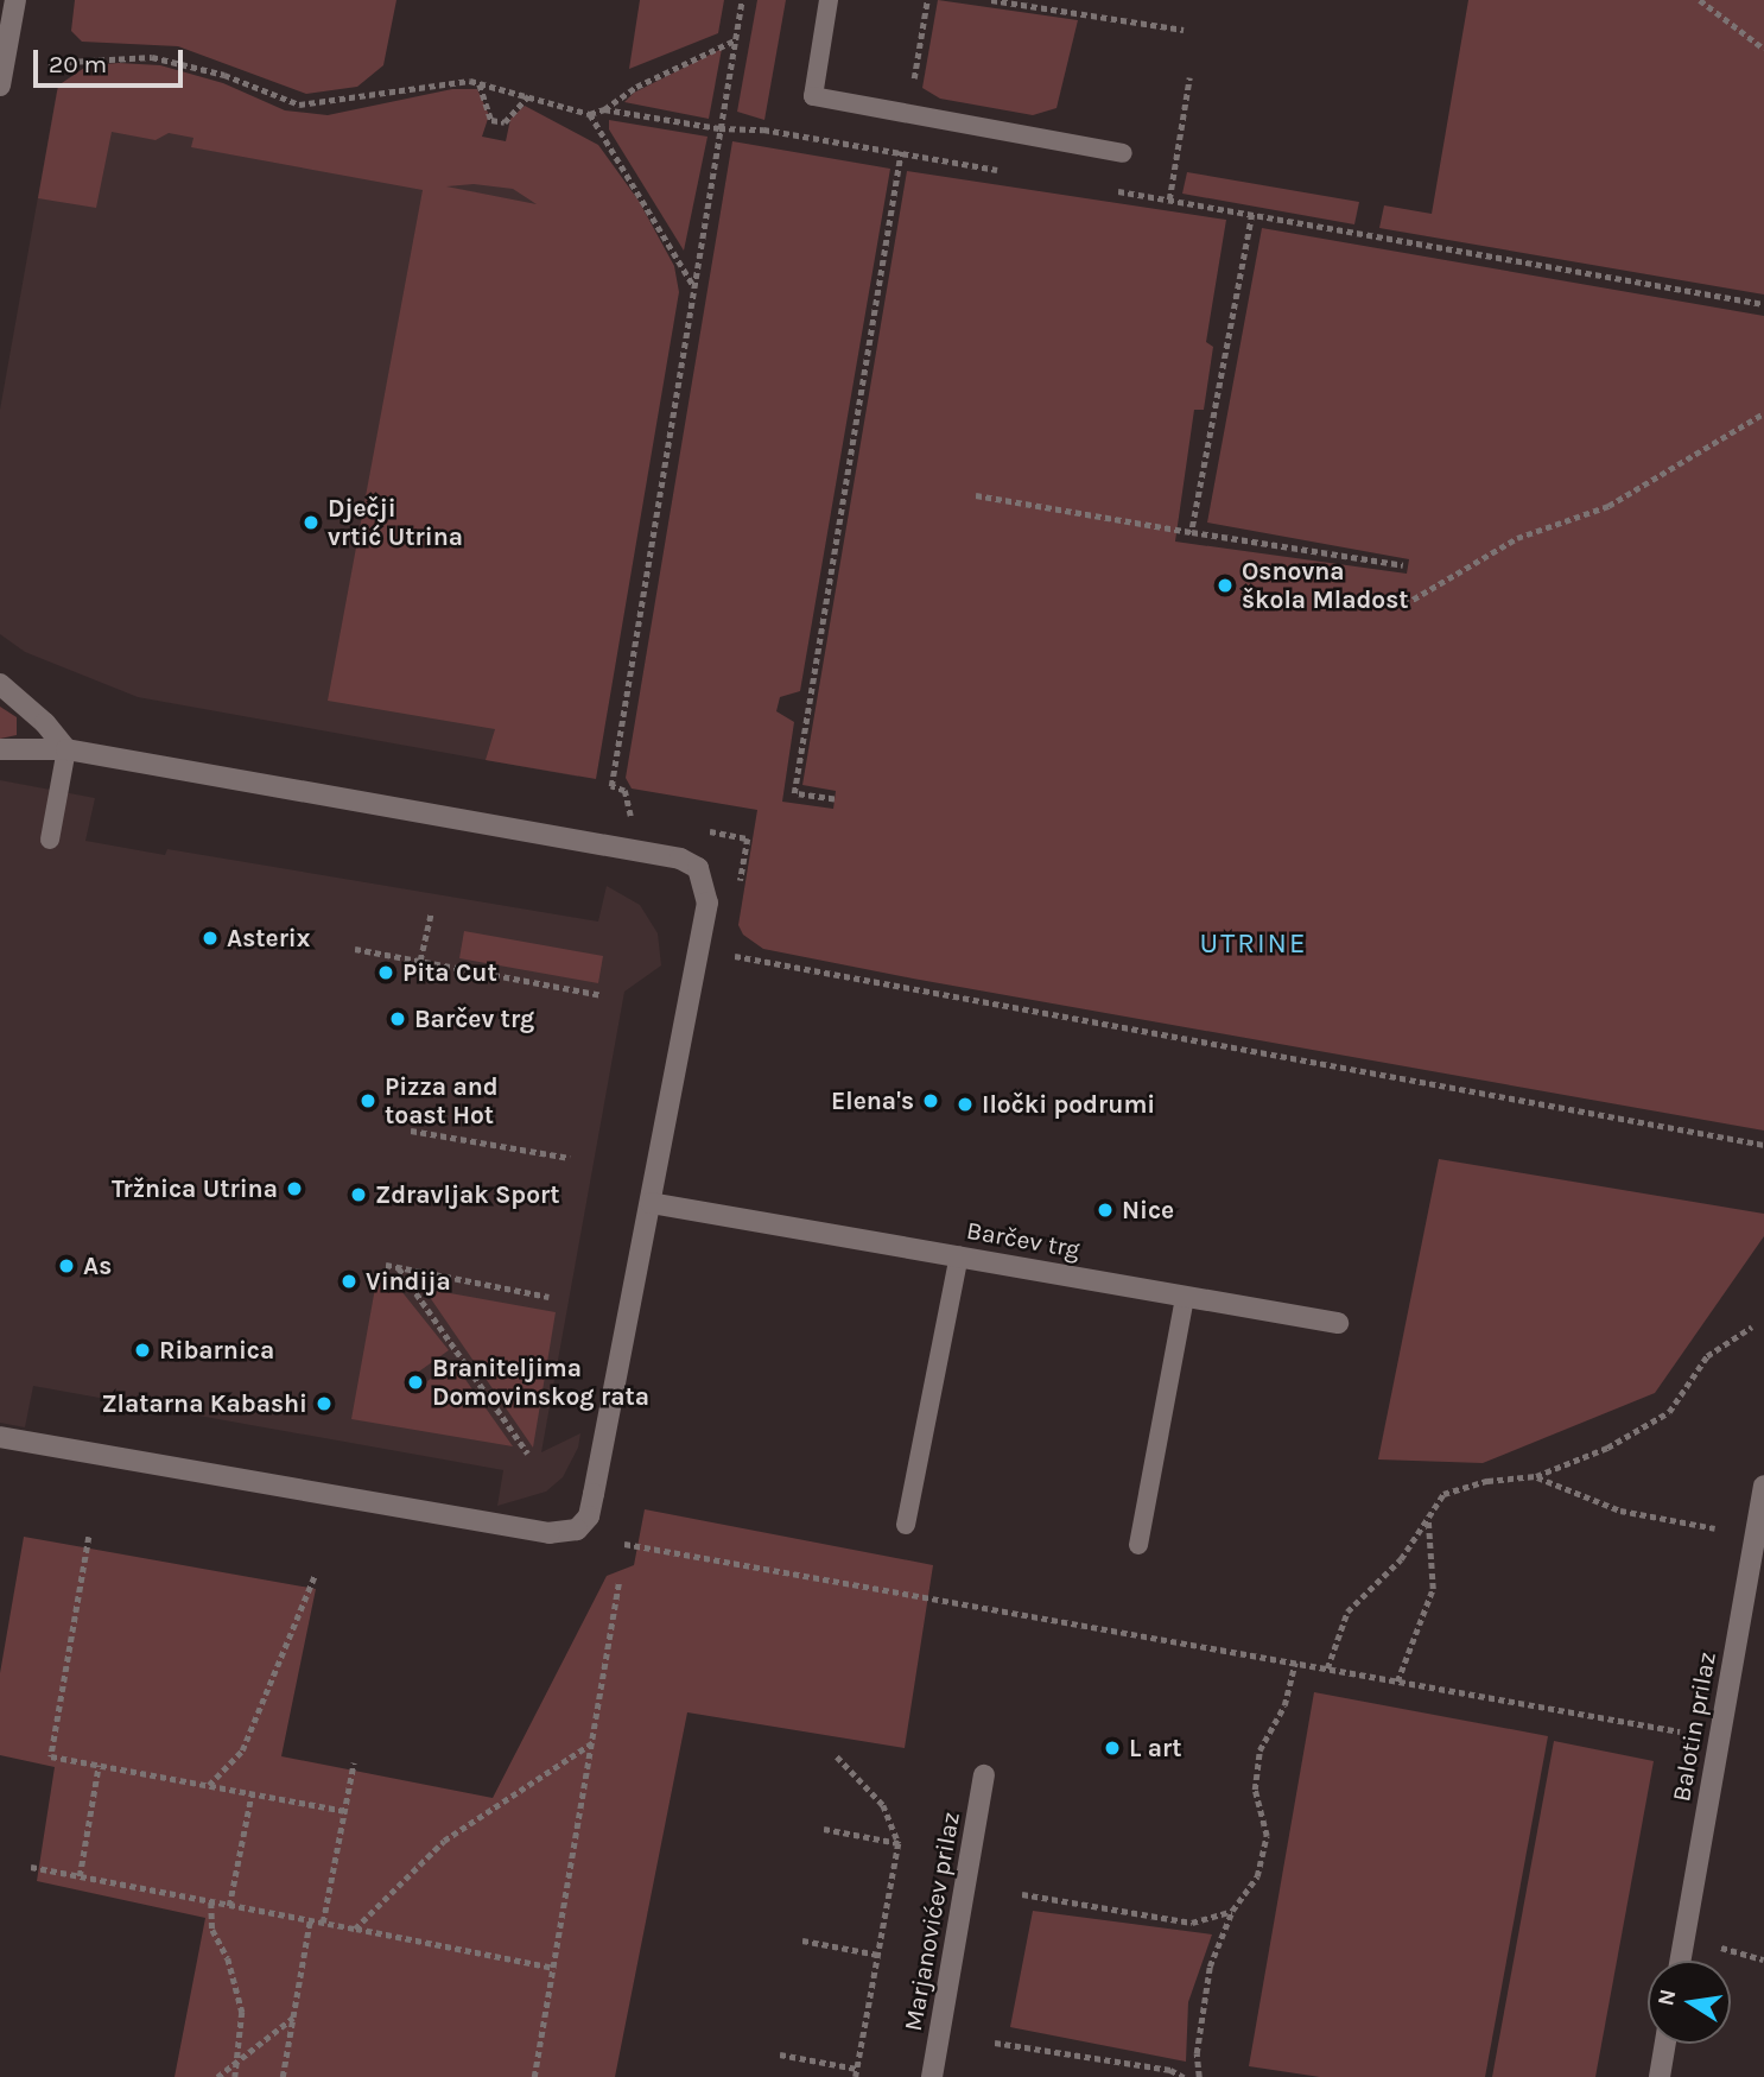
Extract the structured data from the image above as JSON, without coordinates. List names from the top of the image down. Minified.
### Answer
{"streets":{"street":["Barčev trg","Balotin prilaz","Marjanovićev prilaz"]},"districts":["UTRINE"],"places":["Dječji vrtić Utrina","Osnovna škola Mladost","Asterix","Pita Cut","Barčev trg","Pizza and toast Hot","Elena's","Iločki podrumi","Tržnica Utrina","Zdravljak Sport","Nice","As","Vindija","Ribarnica","Braniteljima Domovinskog rata","Zlatarna Kabashi","L art"],"scale_bar":"20 m","north":"left"}
